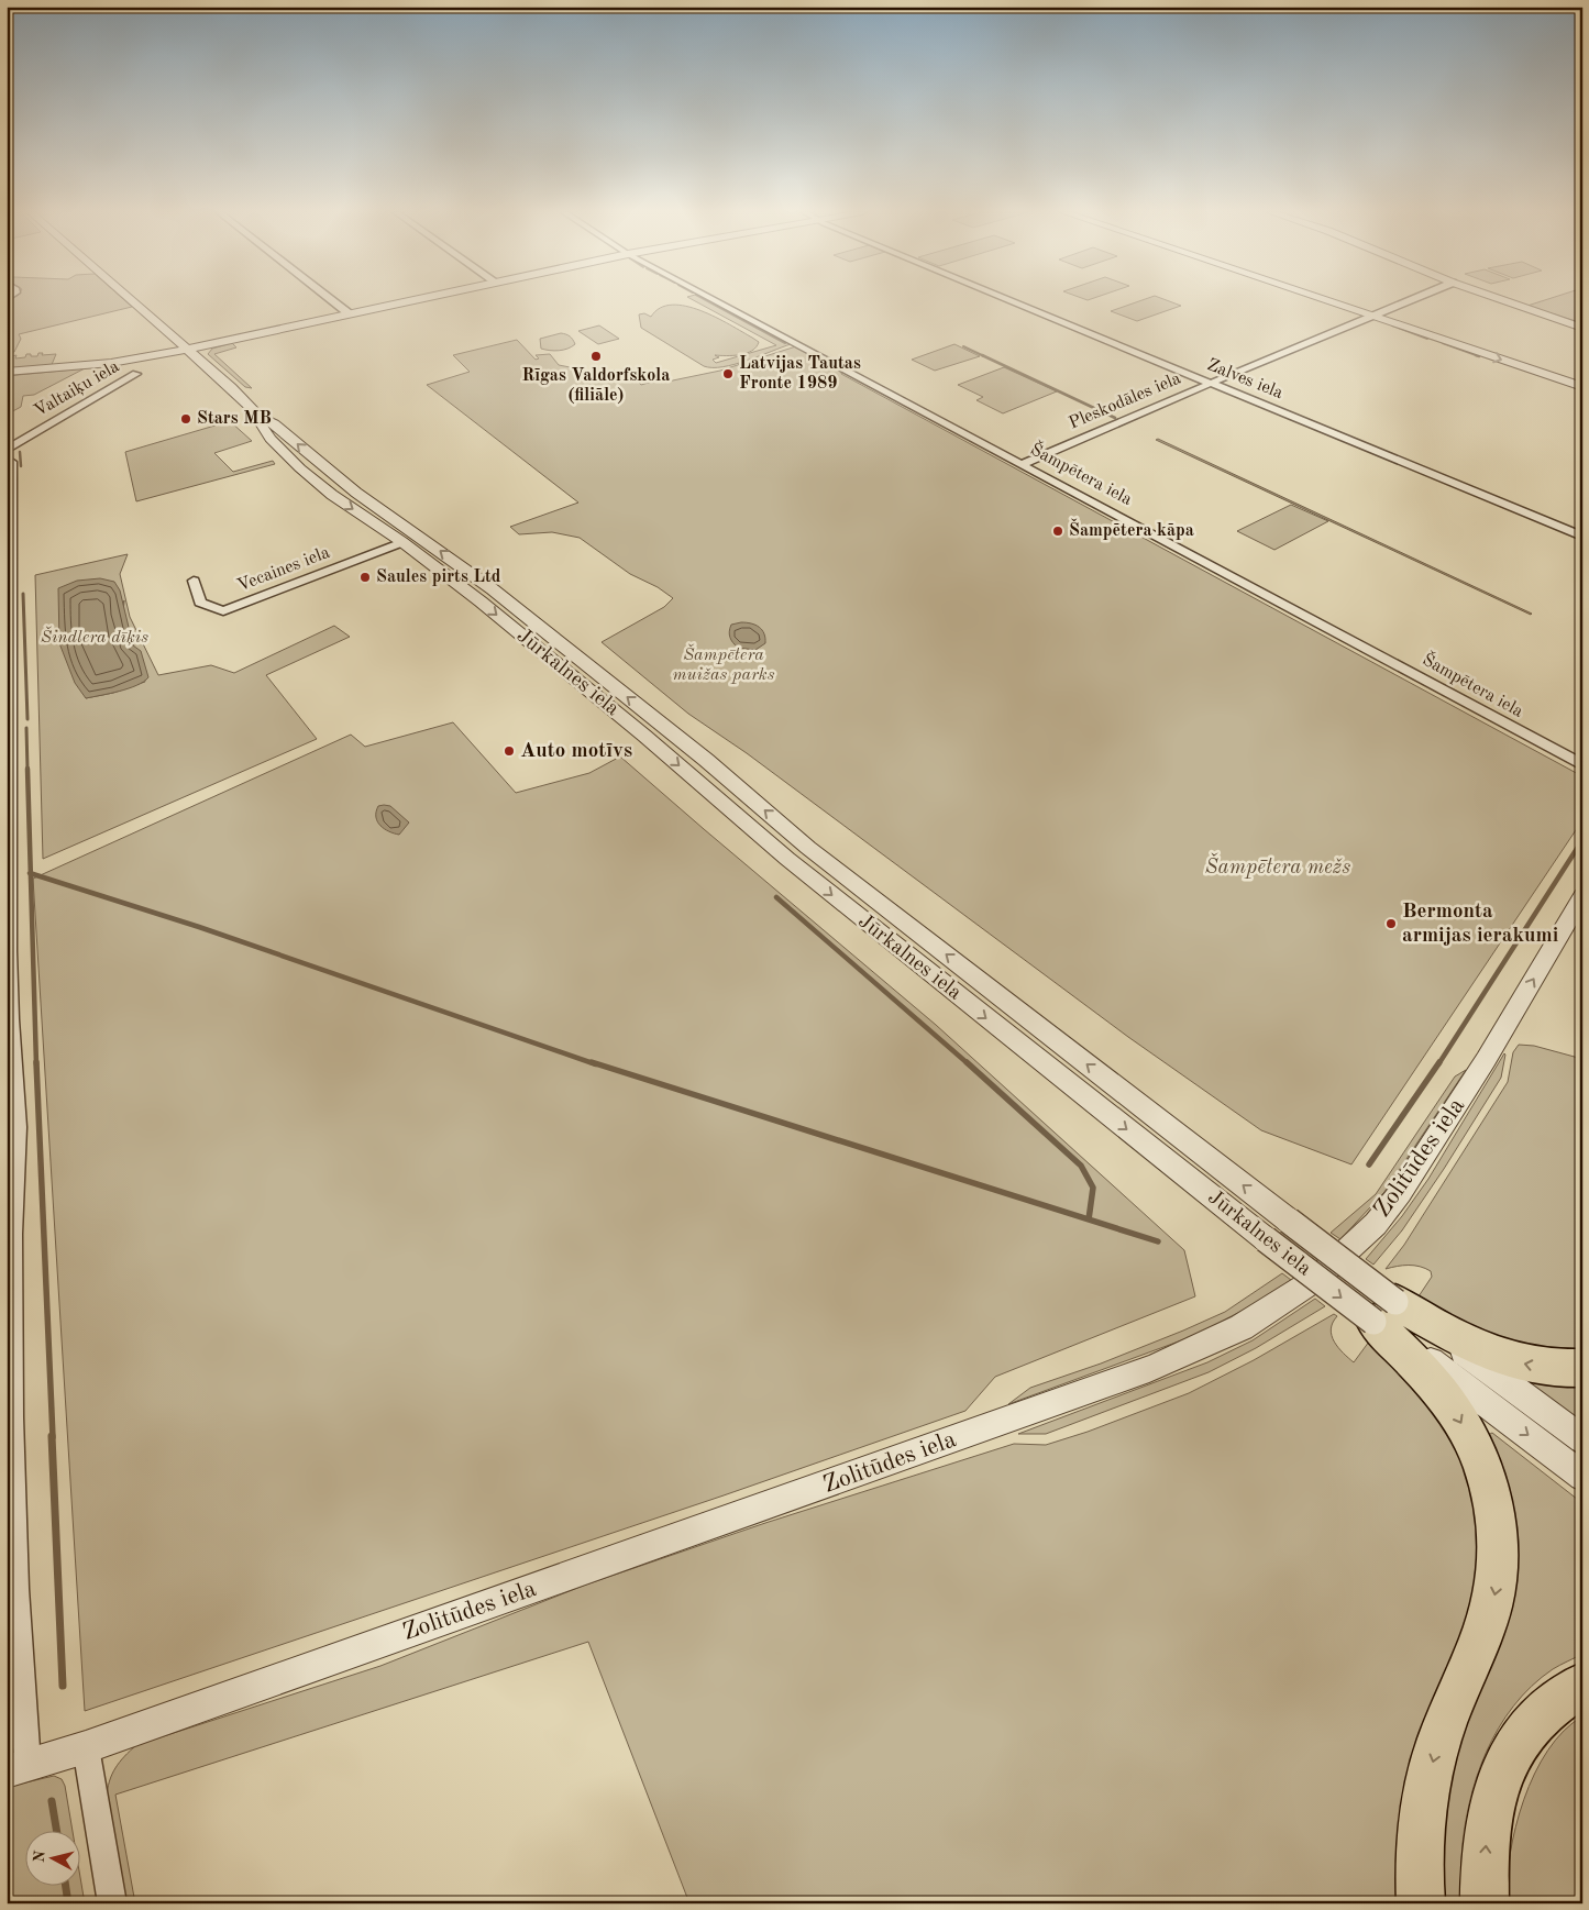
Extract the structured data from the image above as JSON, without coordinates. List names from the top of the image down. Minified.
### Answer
{"streets":{"street":["Zalves iela","Valtaiķu iela","Pleskodāles iela","Šampētera iela","Vecaines iela","Jūrkalnes iela","Zolitūdes iela"]},"crossings":[["Zalves iela","Pleskodāles iela"],["Pleskodāles iela","Šampētera iela"],["Vecaines iela","Jūrkalnes iela"]],"water":["Šindlera dīķis"],"parks":["Šampētera muižas parks","Šampētera mežs"],"places":["Rīgas Valdorfskola (filiāle)","Latvijas Tautas Fronte 1989","Stars MB","Šampētera kāpa","Saules pirts Ltd","Auto motīvs","Bermonta armijas ierakumi"],"north":"left"}
